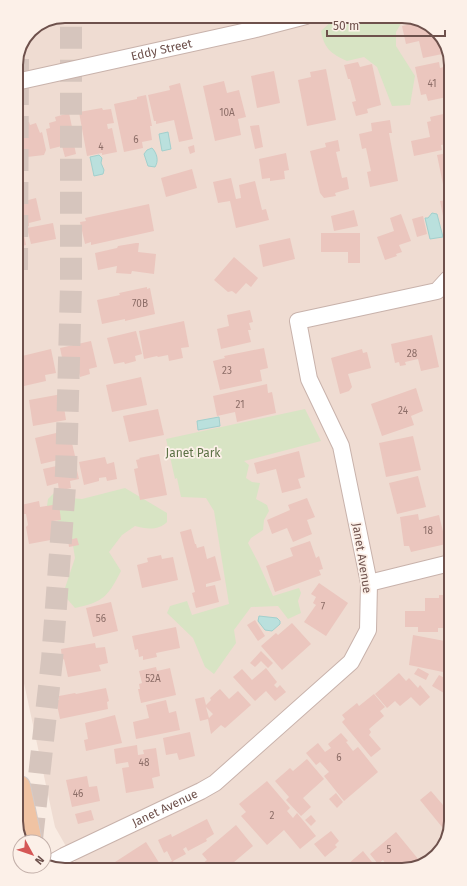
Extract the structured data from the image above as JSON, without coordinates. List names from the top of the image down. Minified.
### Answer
{"streets":{"street":["Eddy Street","Janet Avenue"]},"parks":["Janet Park"],"house_numbers":["41","10A","6","4","70B","28","23","21","24","18","7","56","52A","6","48","46","2","5"],"scale_bar":"50 m","north":"bottom right"}
